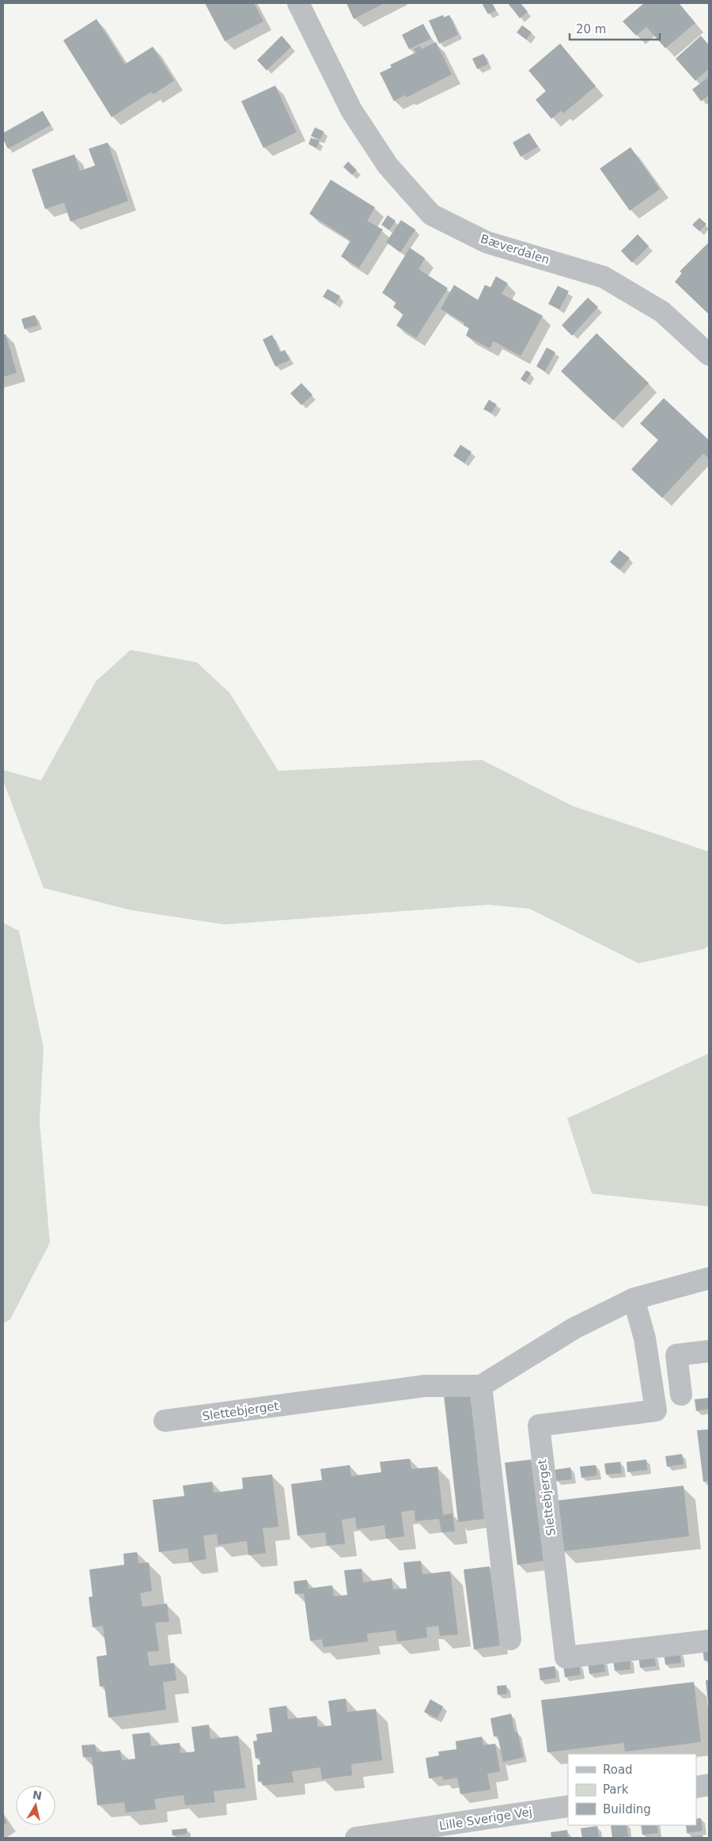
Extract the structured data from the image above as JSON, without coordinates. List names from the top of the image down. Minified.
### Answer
{"streets":{"street":["Bæverdalen","Slettebjerget","Lille Sverige Vej"]},"legend":["Road","Park","Building"],"scale_bar":"20 m","north":"top"}
